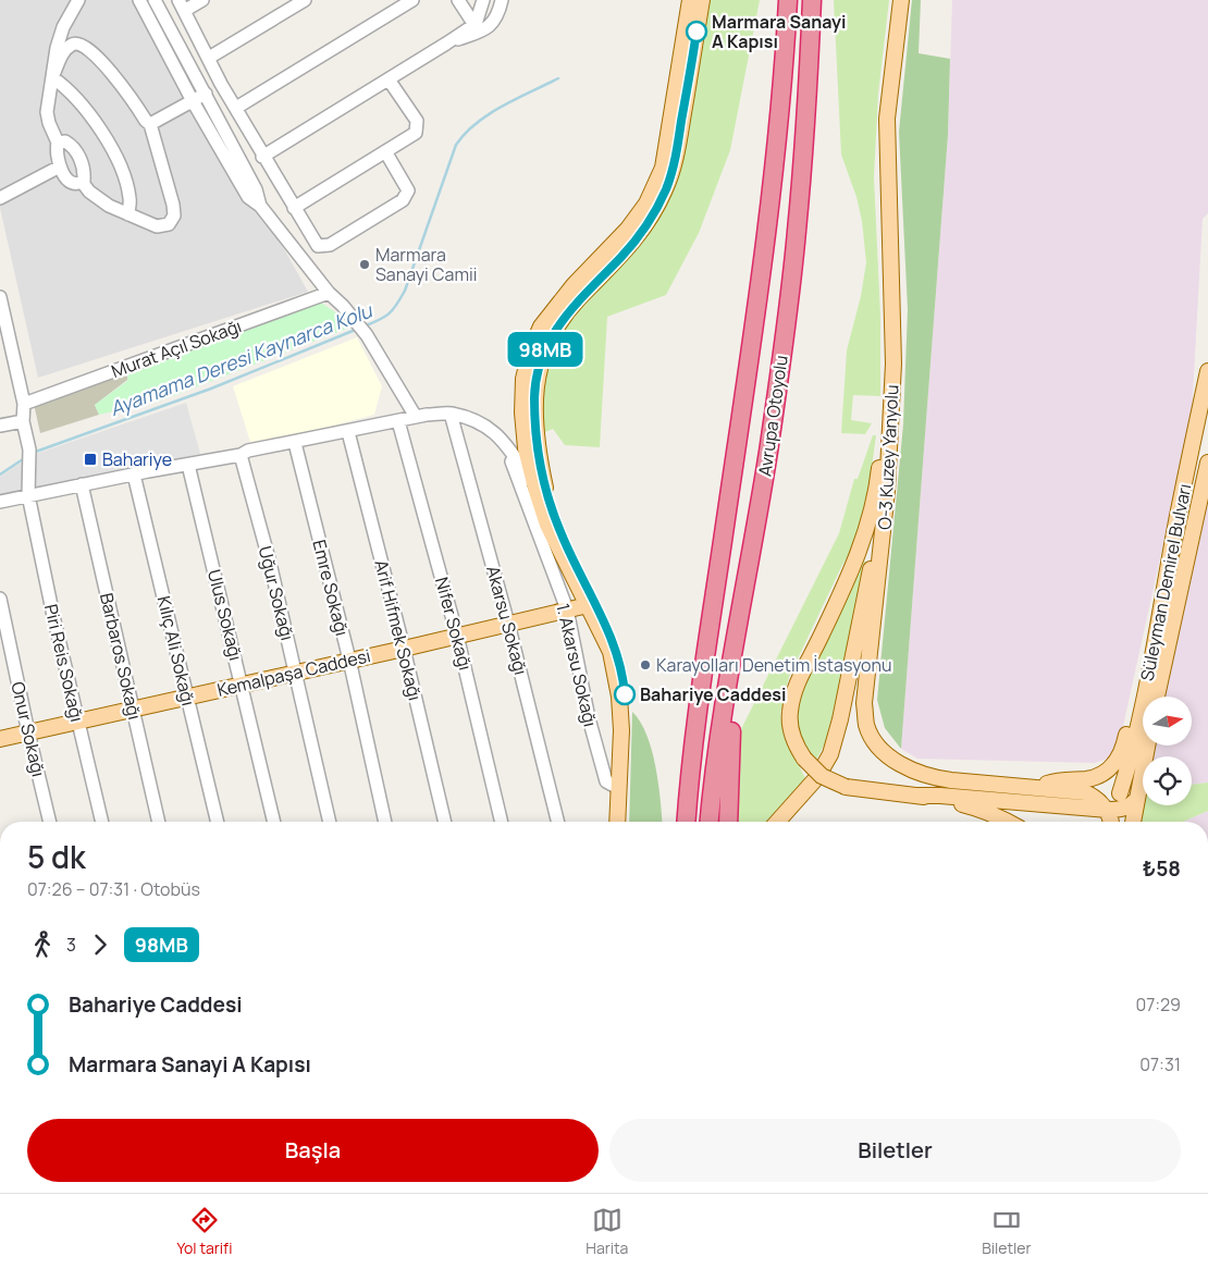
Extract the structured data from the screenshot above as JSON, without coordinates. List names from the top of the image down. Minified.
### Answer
{"streets":{"highway":["Avrupa Otoyolu"],"main road":["O-3 Kuzey Yanyolu","Süleyman Demirel Bulvarı","Kemalpaşa Caddesi"],"street":["Murat Açıl Sokağı","Emre Sokağı","Uğur Sokağı","Ulus Sokağı","Akarsu Sokağı","Nifer Sokağı","Arif Hifmek Sokağı","Kılıç Ali Sokağı","Barbaros Sokağı","Piri Reis Sokağı","1. Akarsu Sokağı","Onur Sokağı"]},"crossings":[["Murat Açıl Sokağı","Piri Reis Sokağı"],["Emre Sokağı","Kemalpaşa Caddesi"],["Uğur Sokağı","Kemalpaşa Caddesi"],["Ulus Sokağı","Kemalpaşa Caddesi"],["Akarsu Sokağı","Kemalpaşa Caddesi"],["Nifer Sokağı","Kemalpaşa Caddesi"],["Arif Hifmek Sokağı","Kemalpaşa Caddesi"],["Kılıç Ali Sokağı","Kemalpaşa Caddesi"],["Barbaros Sokağı","Kemalpaşa Caddesi"],["Piri Reis Sokağı","Kemalpaşa Caddesi"],["1. Akarsu Sokağı","Kemalpaşa Caddesi"],["Kemalpaşa Caddesi","Onur Sokağı"]],"water":["Ayamama Deresi Kaynarca Kolu"],"places":{"other":["Marmara Sanayi A Kapısı","Marmara Sanayi Camii","Karayolları Denetim İstasyonu","Bahariye Caddesi"],"transit":["Bahariye"]},"lines":["bus line 98MB"],"north":"right","page":{"on_map":"98MB","heading":["5 dk","07:26 – 07:31 · Otobüs","₺58"],"legs":["3","98MB"],"list":[{"name":"Bahariye Caddesi","value":"07:29"},{"name":"Marmara Sanayi A Kapısı","value":"07:31"}],"buttons":["Başla","Biletler"],"tabs":["Yol tarifi","Harita","Biletler"]}}
